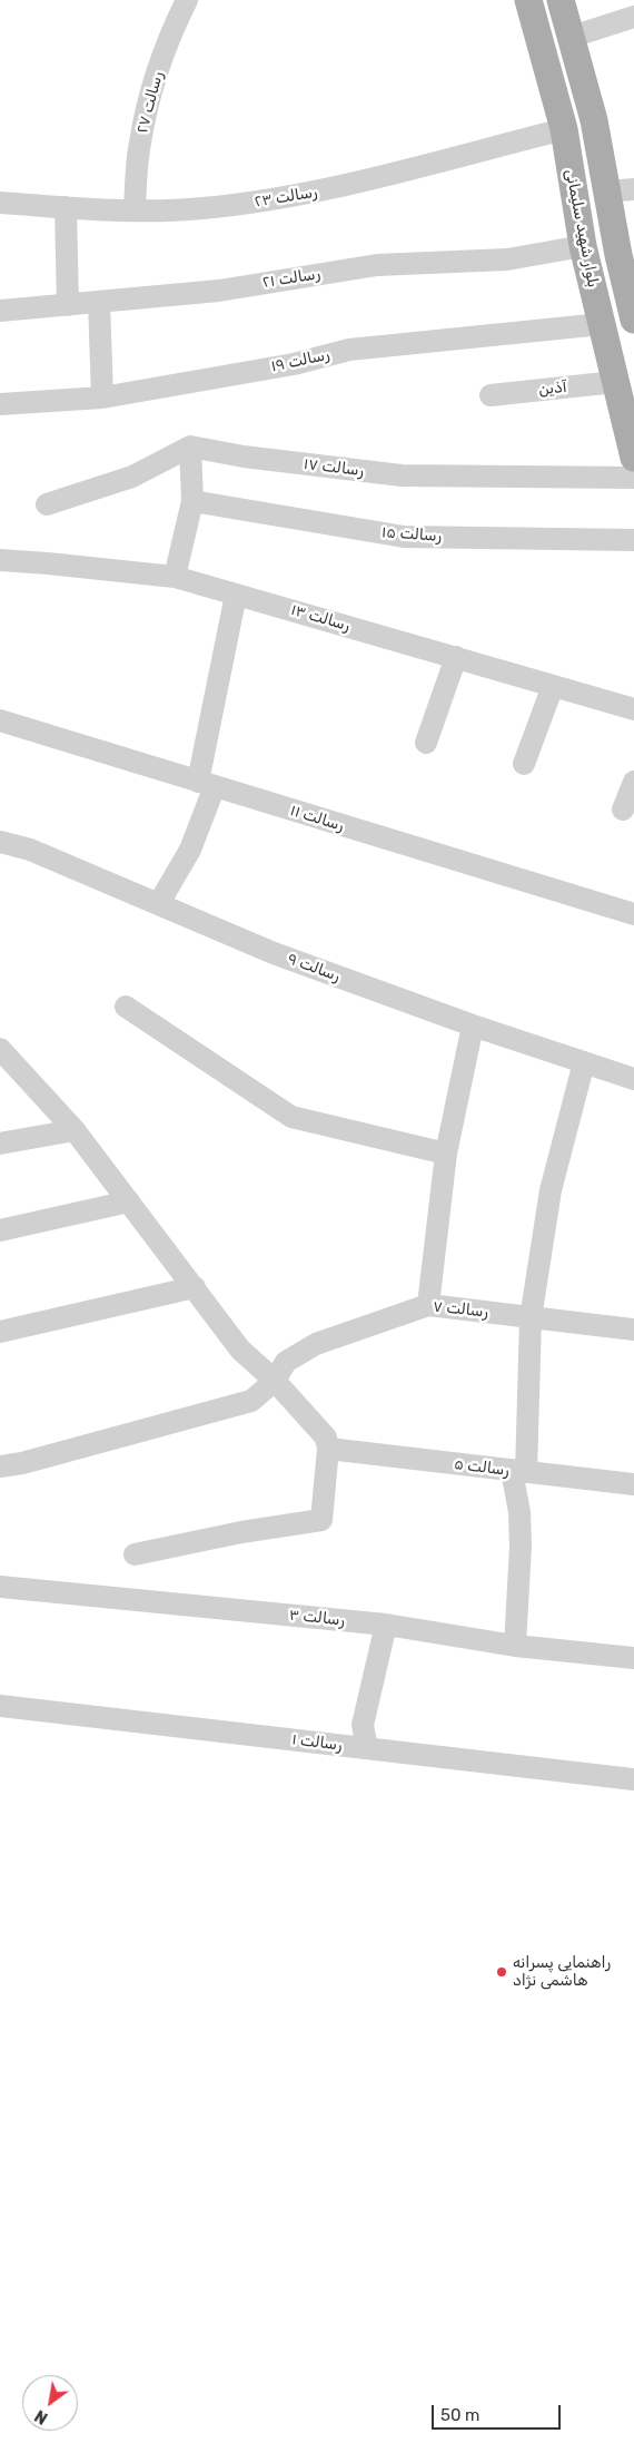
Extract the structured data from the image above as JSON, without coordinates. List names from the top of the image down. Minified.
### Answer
{"streets":{"main road":["بلوار شهید سلیمانی"],"street":["رسالت ۲۷","رسالت ۲۳","رسالت ۲۱","رسالت ۱۹","آذین","رسالت ۱۷","رسالت ۱۵","رسالت ۱۳","رسالت ۱۱","رسالت ۹","رسالت ۷","رسالت ۵","رسالت ۳","رسالت ۱"]},"crossings":[["رسالت ۲۷","رسالت ۲۳"],["رسالت ۲۳","بلوار شهید سلیمانی"],["بلوار شهید سلیمانی","رسالت ۲۱"],["بلوار شهید سلیمانی","رسالت ۱۹"],["بلوار شهید سلیمانی","آذین"]],"places":["راهنمایی پسرانه هاشمی نژاد"],"scale_bar":"50 m","north":"bottom left"}
